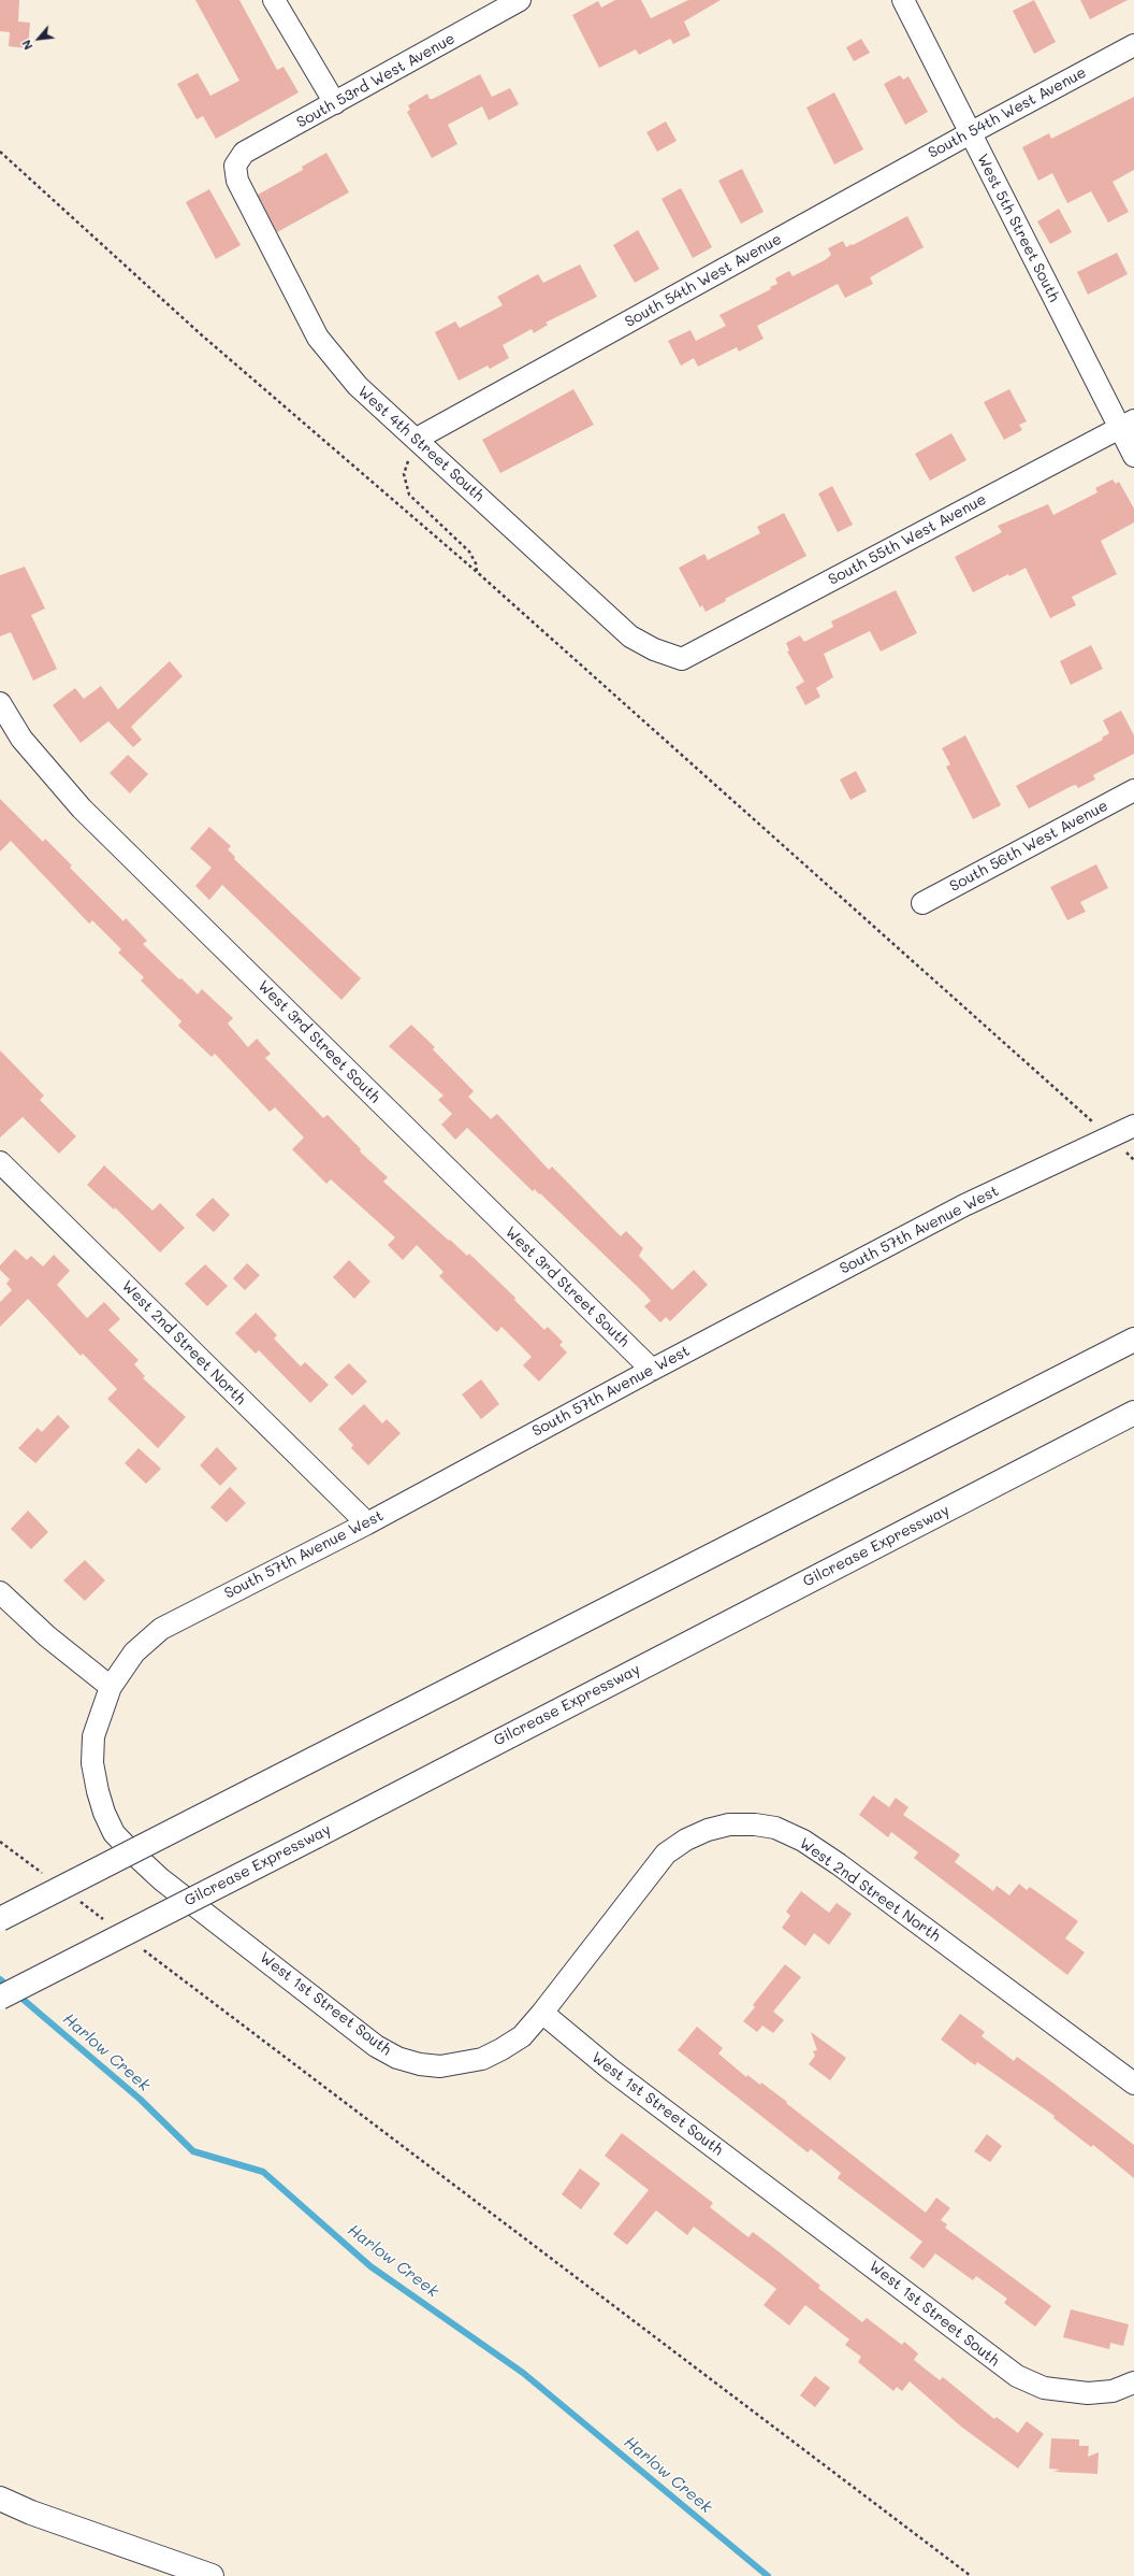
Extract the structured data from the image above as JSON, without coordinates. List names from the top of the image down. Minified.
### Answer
{"streets":{"main road":["Gilcrease Expressway"],"street":["South 53rd West Avenue","South 54th West Avenue","West 5th Street South","West 4th Street South","South 55th West Avenue","South 56th West Avenue","West 3rd Street South","South 57th Avenue West","West 2nd Street North","West 1st Street South"]},"crossings":[["South 53rd West Avenue","West 4th Street South"],["South 54th West Avenue","West 5th Street South"],["South 54th West Avenue","West 4th Street South"],["West 5th Street South","South 55th West Avenue"],["West 4th Street South","South 55th West Avenue"],["West 3rd Street South","South 57th Avenue West"],["South 57th Avenue West","West 2nd Street North"],["South 57th Avenue West","West 1st Street South"],["West 2nd Street North","West 1st Street South"]],"water":["Harlow Creek"],"north":"bottom left"}
